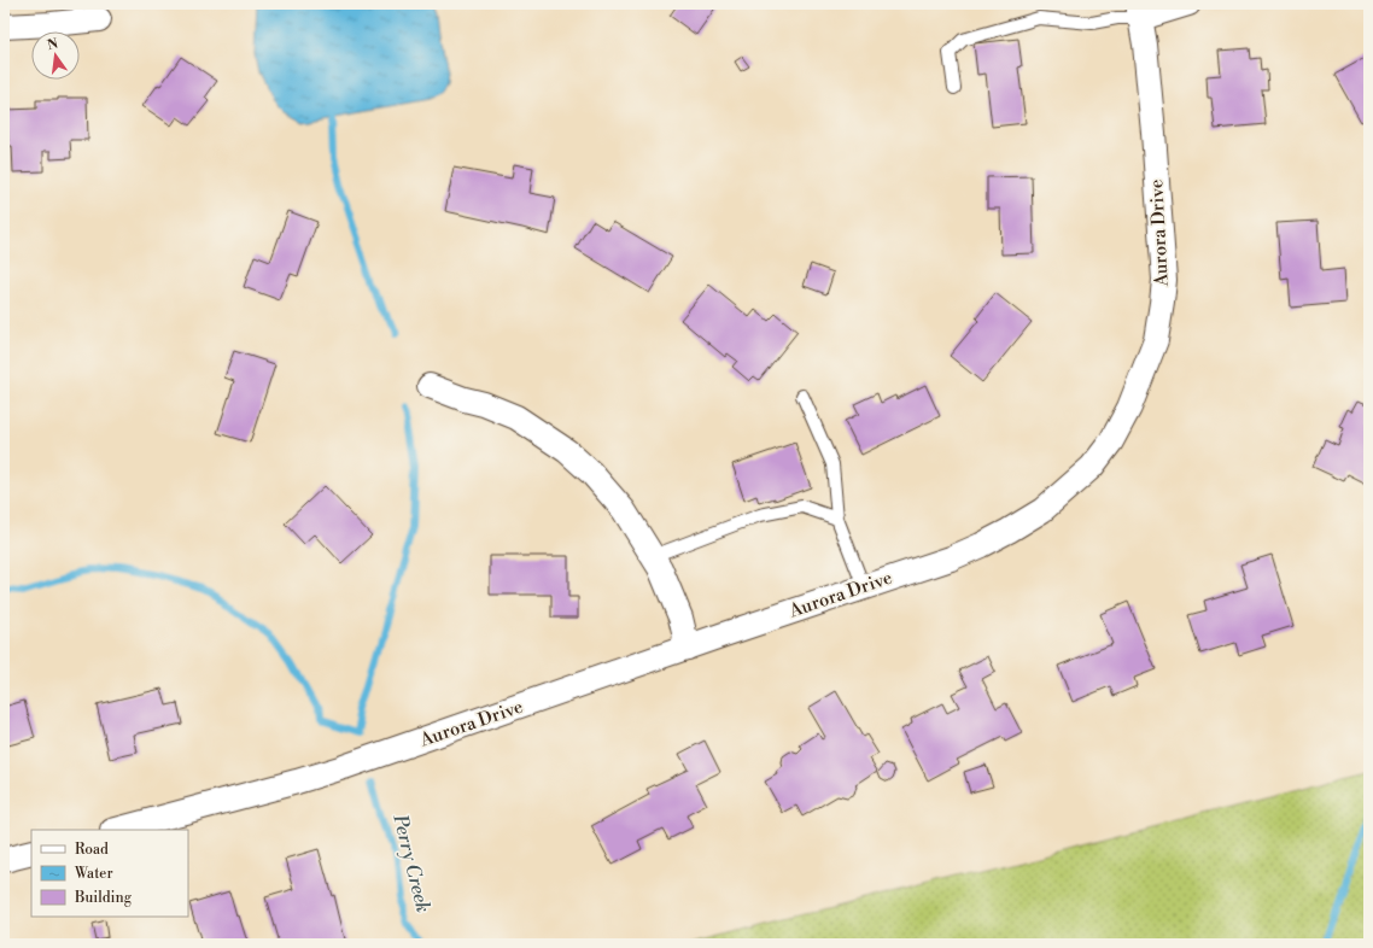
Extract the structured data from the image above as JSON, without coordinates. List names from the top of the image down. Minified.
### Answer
{"streets":{"street":["Aurora Drive"]},"water":["Perry Creek"],"legend":["Road","Water","Building"],"north":"top"}
